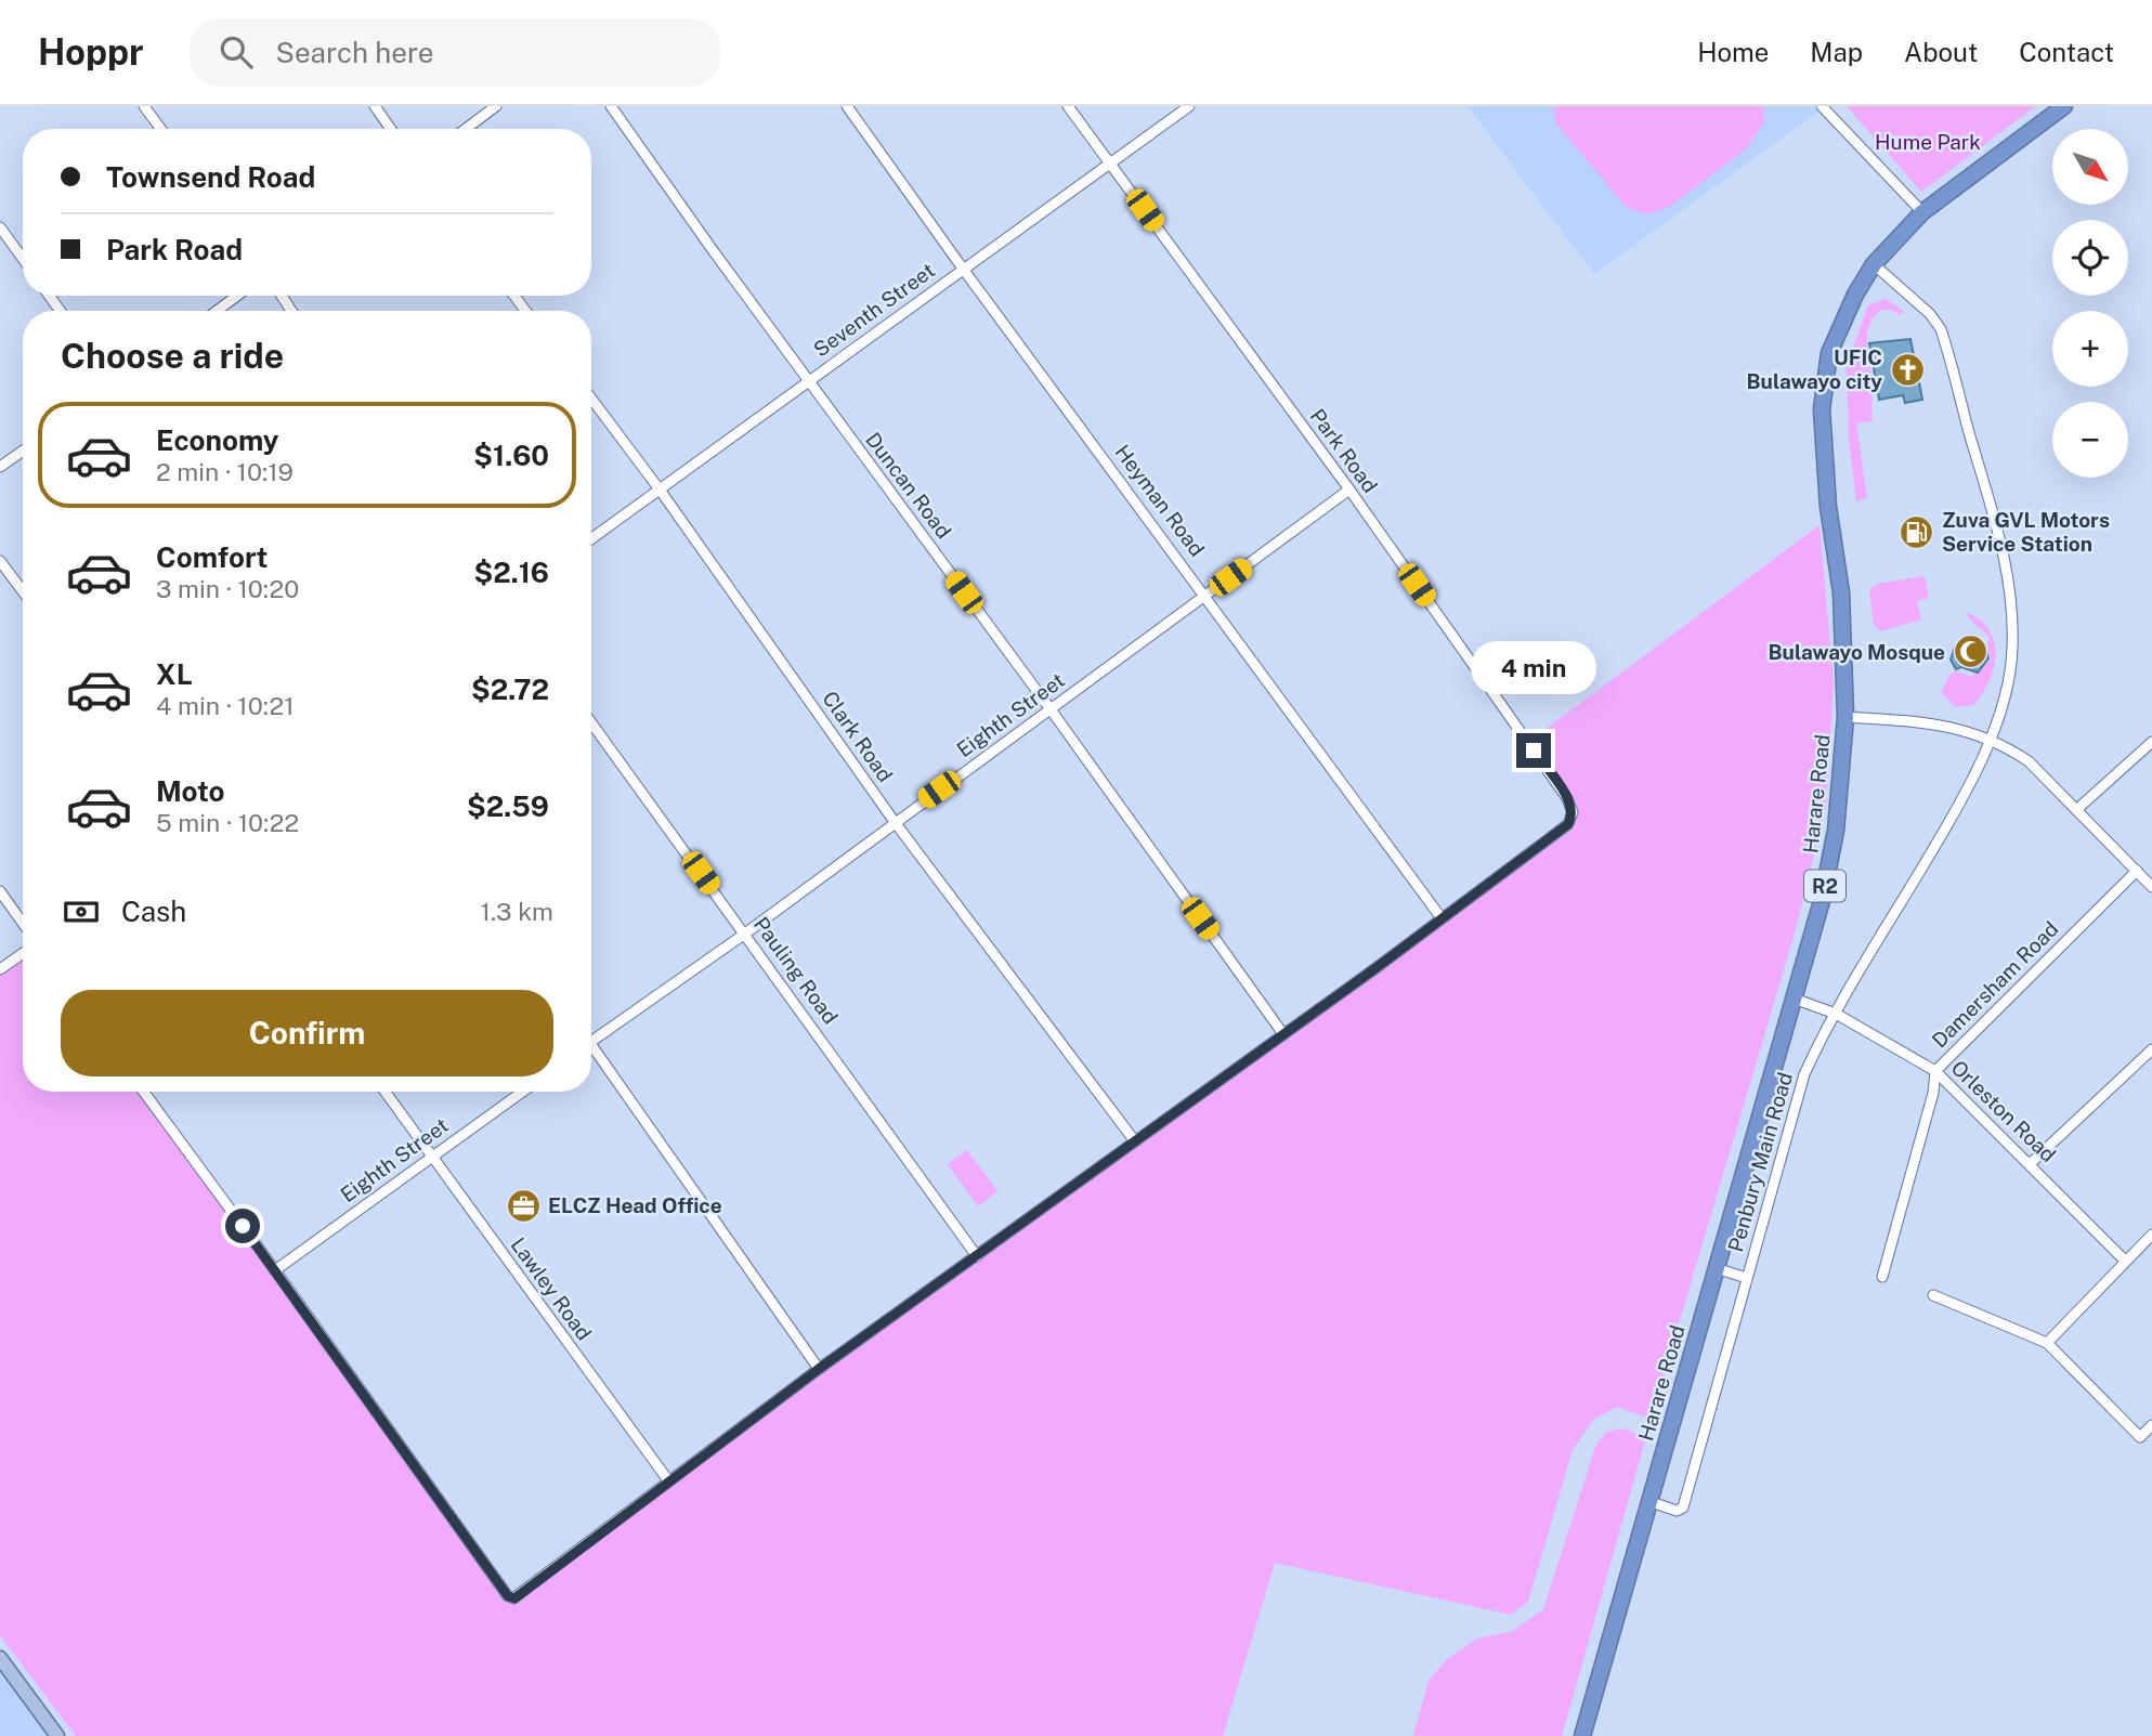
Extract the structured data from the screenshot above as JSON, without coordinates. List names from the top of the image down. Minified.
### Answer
{"streets":{"highway":["Harare Road","R2"],"street":["Seventh Street","Park Road","Duncan Road","Heyman Road","Eighth Street","Clark Road","Pauling Road","Damersham Road","Orleston Road","Penbury Main Road","Lawley Road"]},"crossings":[["Seventh Street","Park Road"],["Seventh Street","Duncan Road"],["Seventh Street","Heyman Road"],["Seventh Street","Clark Road"],["Park Road","Heyman Road"],["Park Road","Eighth Street"],["Duncan Road","Eighth Street"],["Heyman Road","Eighth Street"],["Eighth Street","Clark Road"],["Eighth Street","Pauling Road"],["Eighth Street","Lawley Road"],["Harare Road","Orleston Road"],["Harare Road","Penbury Main Road"],["Damersham Road","Orleston Road"],["Orleston Road","Penbury Main Road"]],"parks":["Hume Park"],"places":{"church":["UFIC Bulawayo city"],"fuel station":["Zuva GVL Motors Service Station"],"mosque":["Bulawayo Mosque"],"office":["ELCZ Head Office"]},"north":"bottom right","page":{"header":"Hoppr","search":"Search here","nav":["Home","Map","About","Contact"],"map_buttons":["+","−"],"banner":["Townsend Road","Park Road"],"heading":"Choose a ride","list":[{"name":"Economy","note":"2 min · 10:19","value":"$1.60"},{"name":"Comfort","note":"3 min · 10:20","value":"$2.16"},{"name":"XL","note":"4 min · 10:21","value":"$2.72"},{"name":"Moto","note":"5 min · 10:22","value":"$2.59"}],"bubble":"4 min","pay":["Cash","1.3 km"],"buttons":"Confirm"}}
